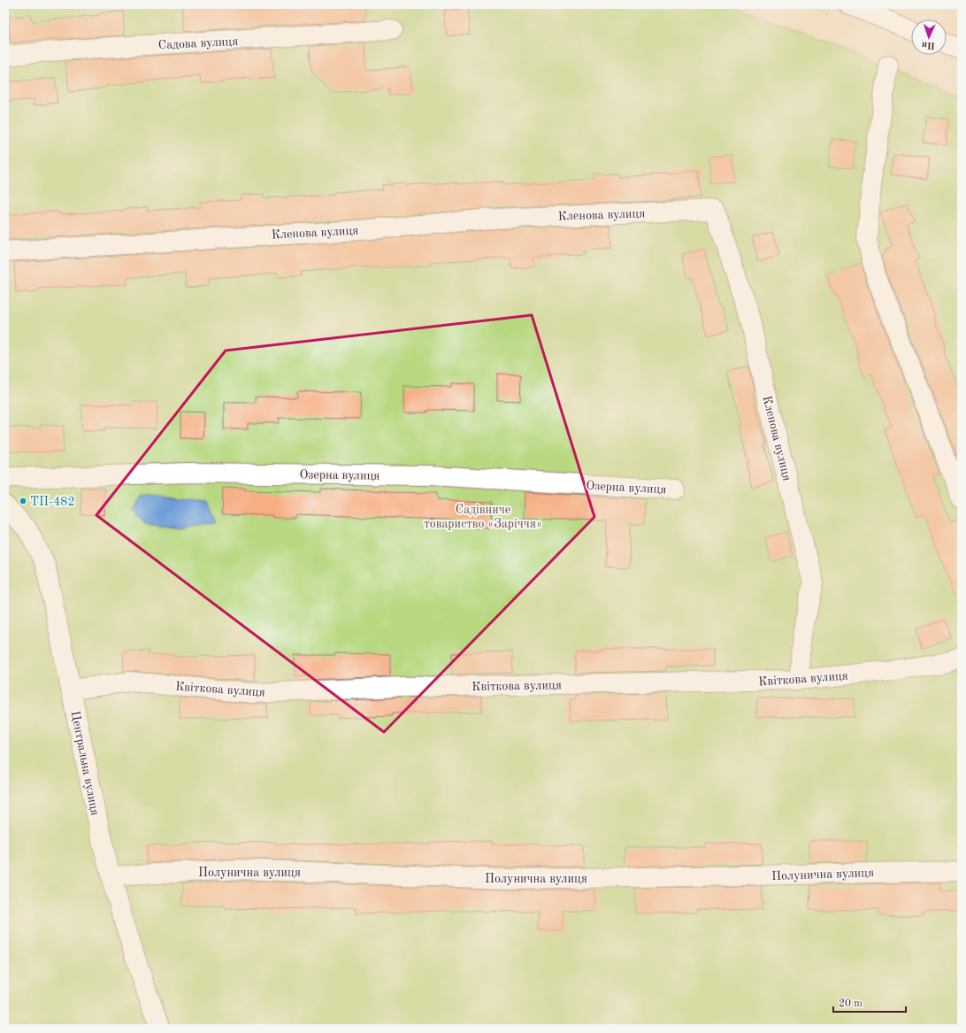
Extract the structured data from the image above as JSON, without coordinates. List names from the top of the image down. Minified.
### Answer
{"streets":{"street":["Садова вулиця","Кленова вулиця","Озерна вулиця","Квіткова вулиця","Центральна вулиця","Полунична вулиця"]},"crossings":[["Кленова вулиця","Квіткова вулиця"],["Квіткова вулиця","Центральна вулиця"],["Центральна вулиця","Полунична вулиця"]],"parks":["Садівниче товариство «Заріччя»"],"places":["ТП-482"],"scale_bar":"20 m","north":"bottom"}
